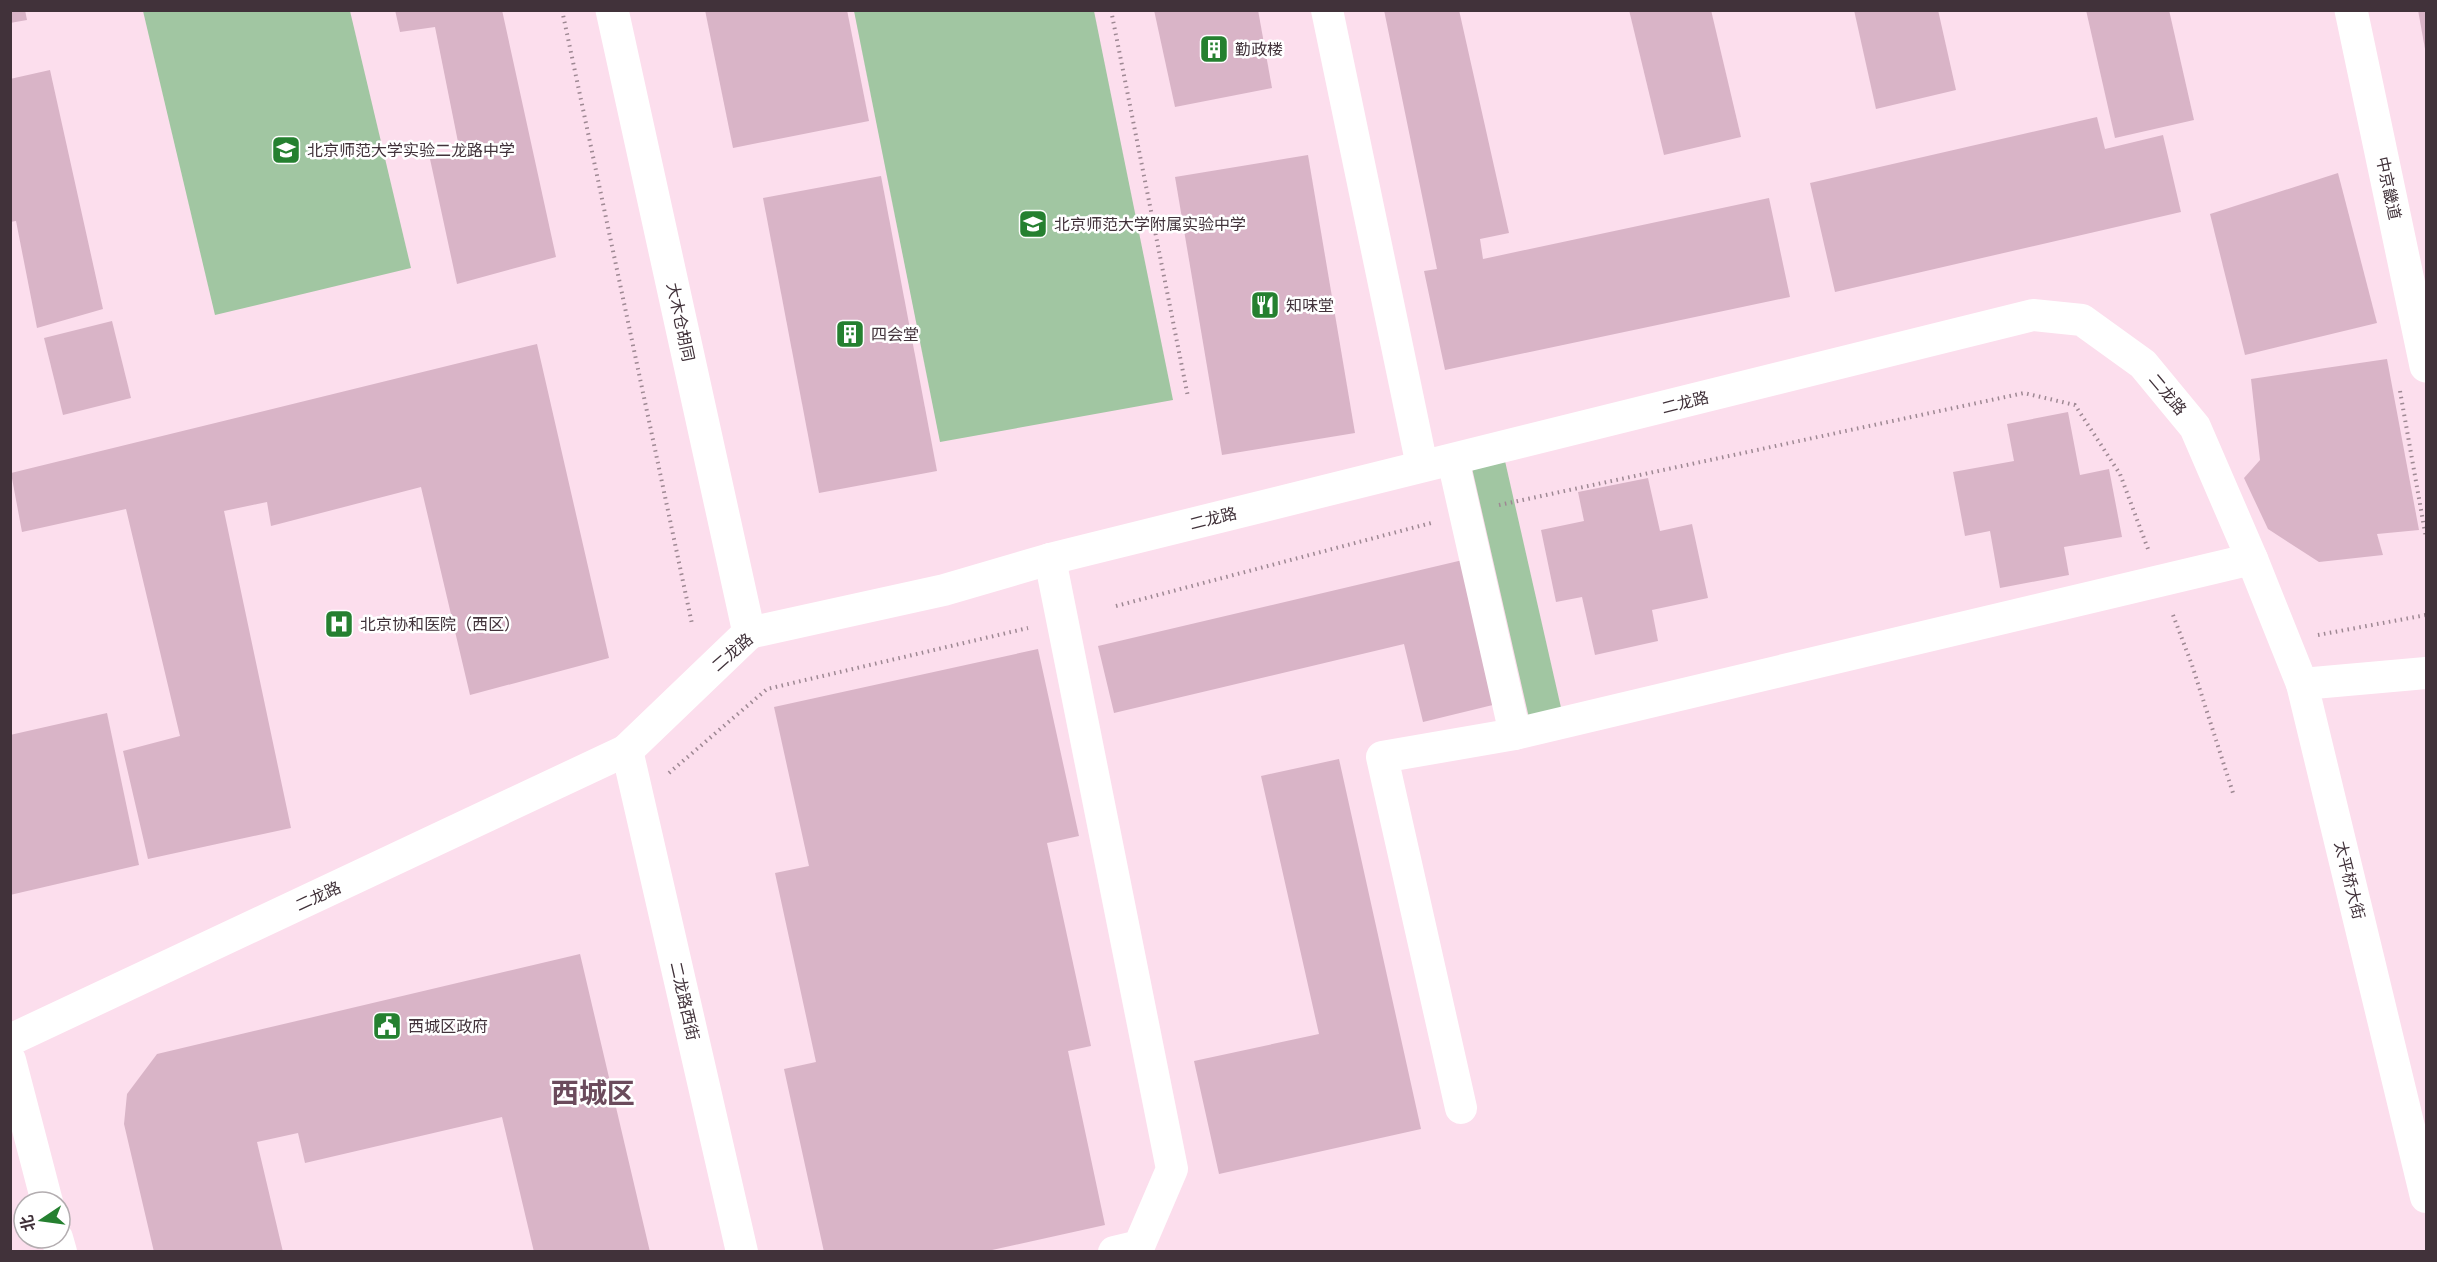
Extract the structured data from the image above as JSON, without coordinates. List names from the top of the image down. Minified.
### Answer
{"streets":{"street":["中京畿道","大木仓胡同","二龙路","太平桥大街","二龙路西街"]},"crossings":[["大木仓胡同","二龙路"],["二龙路","太平桥大街"],["二龙路","二龙路西街"]],"districts":["西城区"],"places":{"building":["勤政楼","四会堂"],"school or university":["北京师范大学实验二龙路中学","北京师范大学附属实验中学"],"restaurant":["知味堂"],"hospital":["北京协和医院（西区）"],"public building":["西城区政府"]},"north":"left"}
